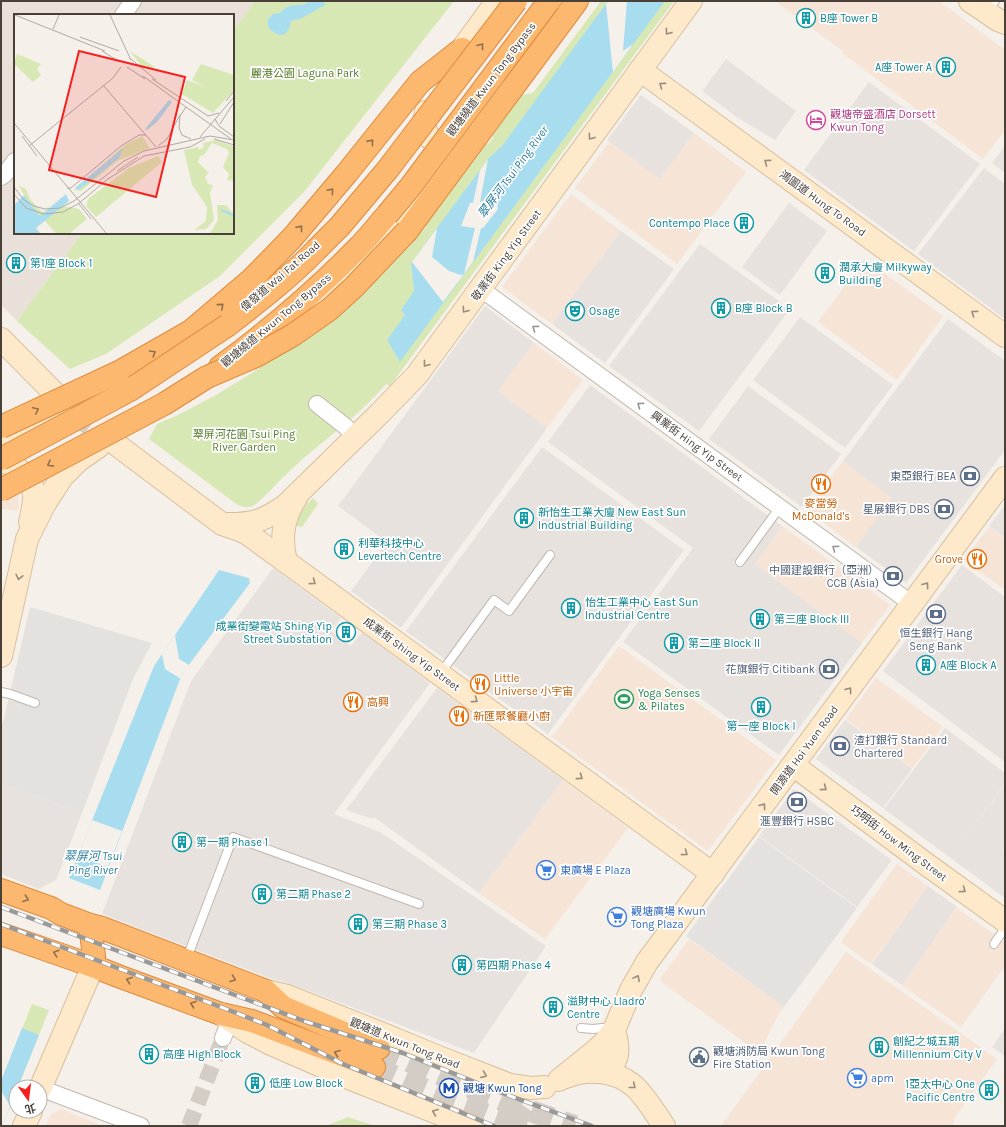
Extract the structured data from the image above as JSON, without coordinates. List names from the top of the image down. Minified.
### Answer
{"streets":{"highway":["觀塘繞道 Kwun Tong Bypass","觀塘道 Kwun Tong Road"],"main road":["鴻圖道 Hung To Road","敬業街 King Yip Street","偉發道 Wai Fat Road","成業街 Shing Yip Street","開源道 Hoi Yuen Road","巧明街 How Ming Street"],"street":["興業街 Hing Yip Street"]},"crossings":[["鴻圖道 Hung To Road","敬業街 King Yip Street"],["敬業街 King Yip Street","興業街 Hing Yip Street"],["敬業街 King Yip Street","成業街 Shing Yip Street"],["興業街 Hing Yip Street","開源道 Hoi Yuen Road"],["成業街 Shing Yip Street","開源道 Hoi Yuen Road"],["開源道 Hoi Yuen Road","巧明街 How Ming Street"],["開源道 Hoi Yuen Road","觀塘道 Kwun Tong Road"]],"one_way":["鴻圖道 Hung To Road","興業街 Hing Yip Street","成業街 Shing Yip Street","開源道 Hoi Yuen Road","巧明街 How Ming Street"],"water":["翠屏河 Tsui Ping River"],"parks":["麗港公園 Laguna Park","翠屏河花園 Tsui Ping River Garden"],"places":{"building":["B座 Tower B","A座 Tower A","Contempo Place","第1座 Block 1","潤承大廈 Milkyway Building","B座 Block B","新怡生工業大廈 New East Sun Industrial Building","利華科技中心 Levertech Centre","怡生工業中心 East Sun Industrial Centre","第三座 Block III","成業街變電站 Shing Yip Street Substation","第二座 Block II","A座 Block A","第一座 Block I","第一期 Phase 1","第二期 Phase 2","第三期 Phase 3","第四期 Phase 4","溢財中心 Lladro' Centre","創紀之城五期 Millennium City V","高座 High Block","低座 Low Block","1亞太中心 One Pacific Centre"],"hotel":["觀塘帝盛酒店 Dorsett Kwun Tong"],"theatre":["Osage"],"bank":["東亞銀行 BEA","星展銀行 DBS","中國建設銀行（亞洲） CCB (Asia)","恒生銀行 Hang Seng Bank","花旗銀行 Citibank","渣打銀行 Standard Chartered","滙豐銀行 HSBC"],"restaurant":["麥當勞 McDonald's","Grove","Little Universe 小宇宙","高興","新匯聚餐廳小廚"],"sports":["Yoga Senses & Pilates"],"supermarket":["東廣場 E Plaza","觀塘廣場 Kwun Tong Plaza","apm"],"public building":["觀塘消防局 Kwun Tong Fire Station"],"metro station":["觀塘 Kwun Tong"]},"north":"bottom"}
